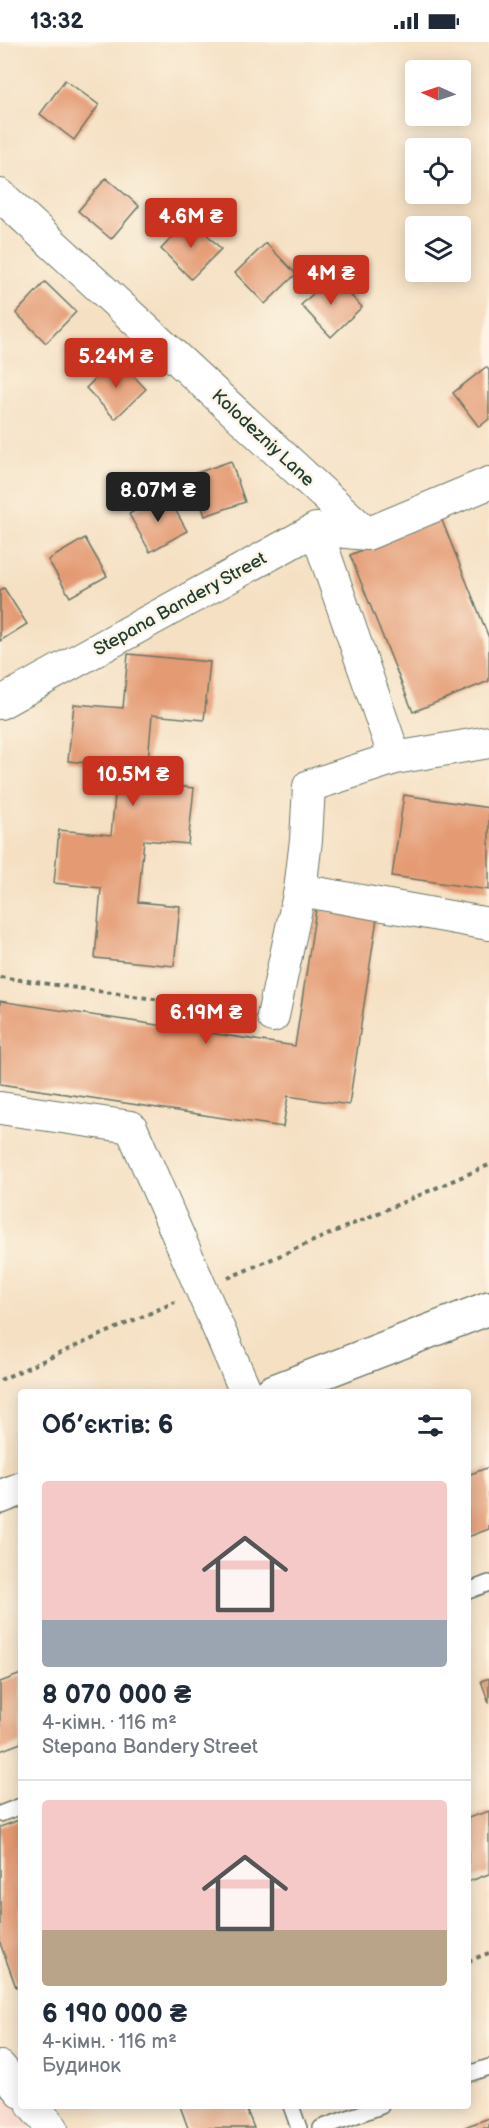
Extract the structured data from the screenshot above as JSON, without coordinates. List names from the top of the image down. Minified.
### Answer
{"streets":{"street":["Kolodezniy Lane","Stepana Bandery Street"]},"north":"left","page":{"status":"13:32","price":["4.6M ₴","4M ₴","5.24M ₴","8.07M ₴","10.5M ₴","6.19M ₴"],"heading":"Об’єктів: 6","list":[{"name":"8 070 000 ₴","note":"4-кімн. · 116 m² · Stepana Bandery Street"},{"name":"6 190 000 ₴","note":"4-кімн. · 116 m² · Будинок"}]}}
